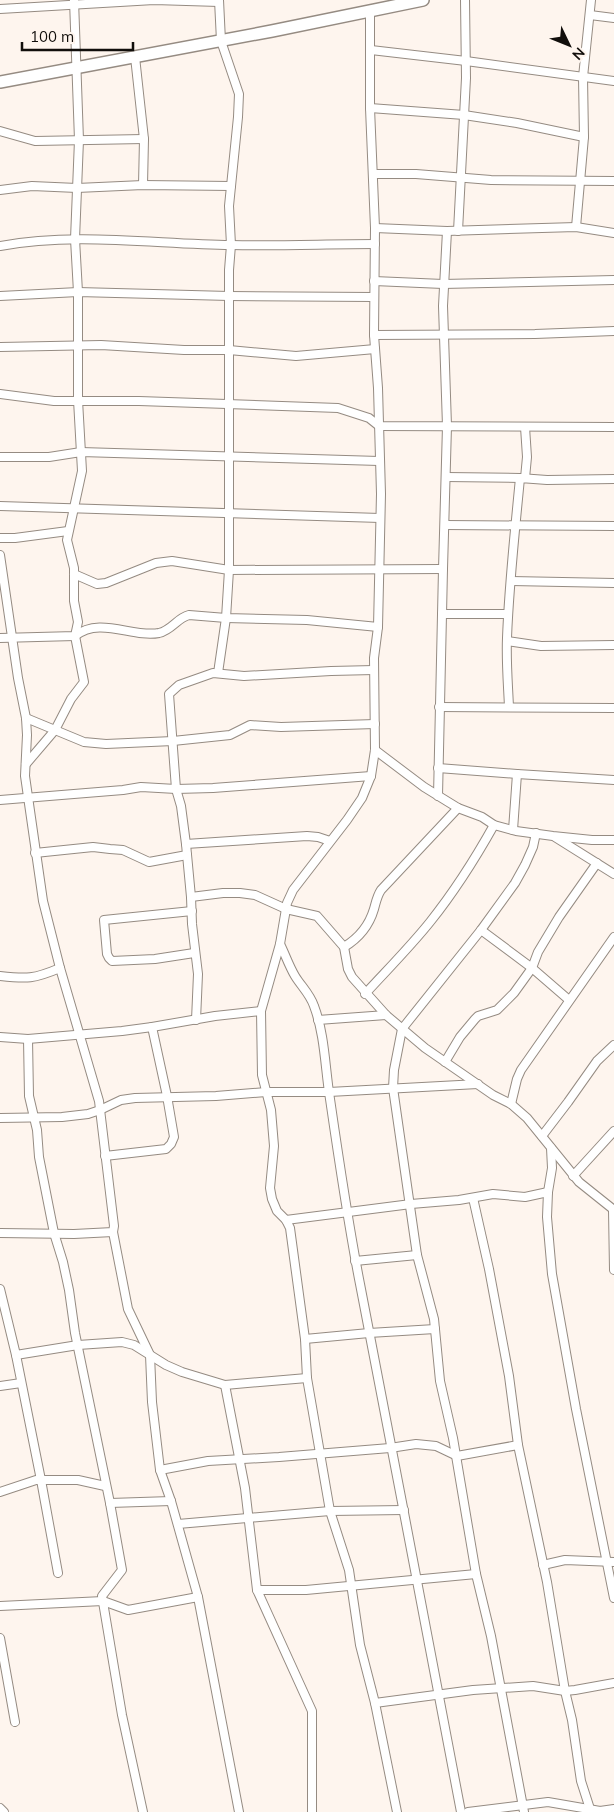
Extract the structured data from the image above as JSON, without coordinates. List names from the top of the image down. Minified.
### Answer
{"scale_bar":"100 m","north":"bottom right"}
